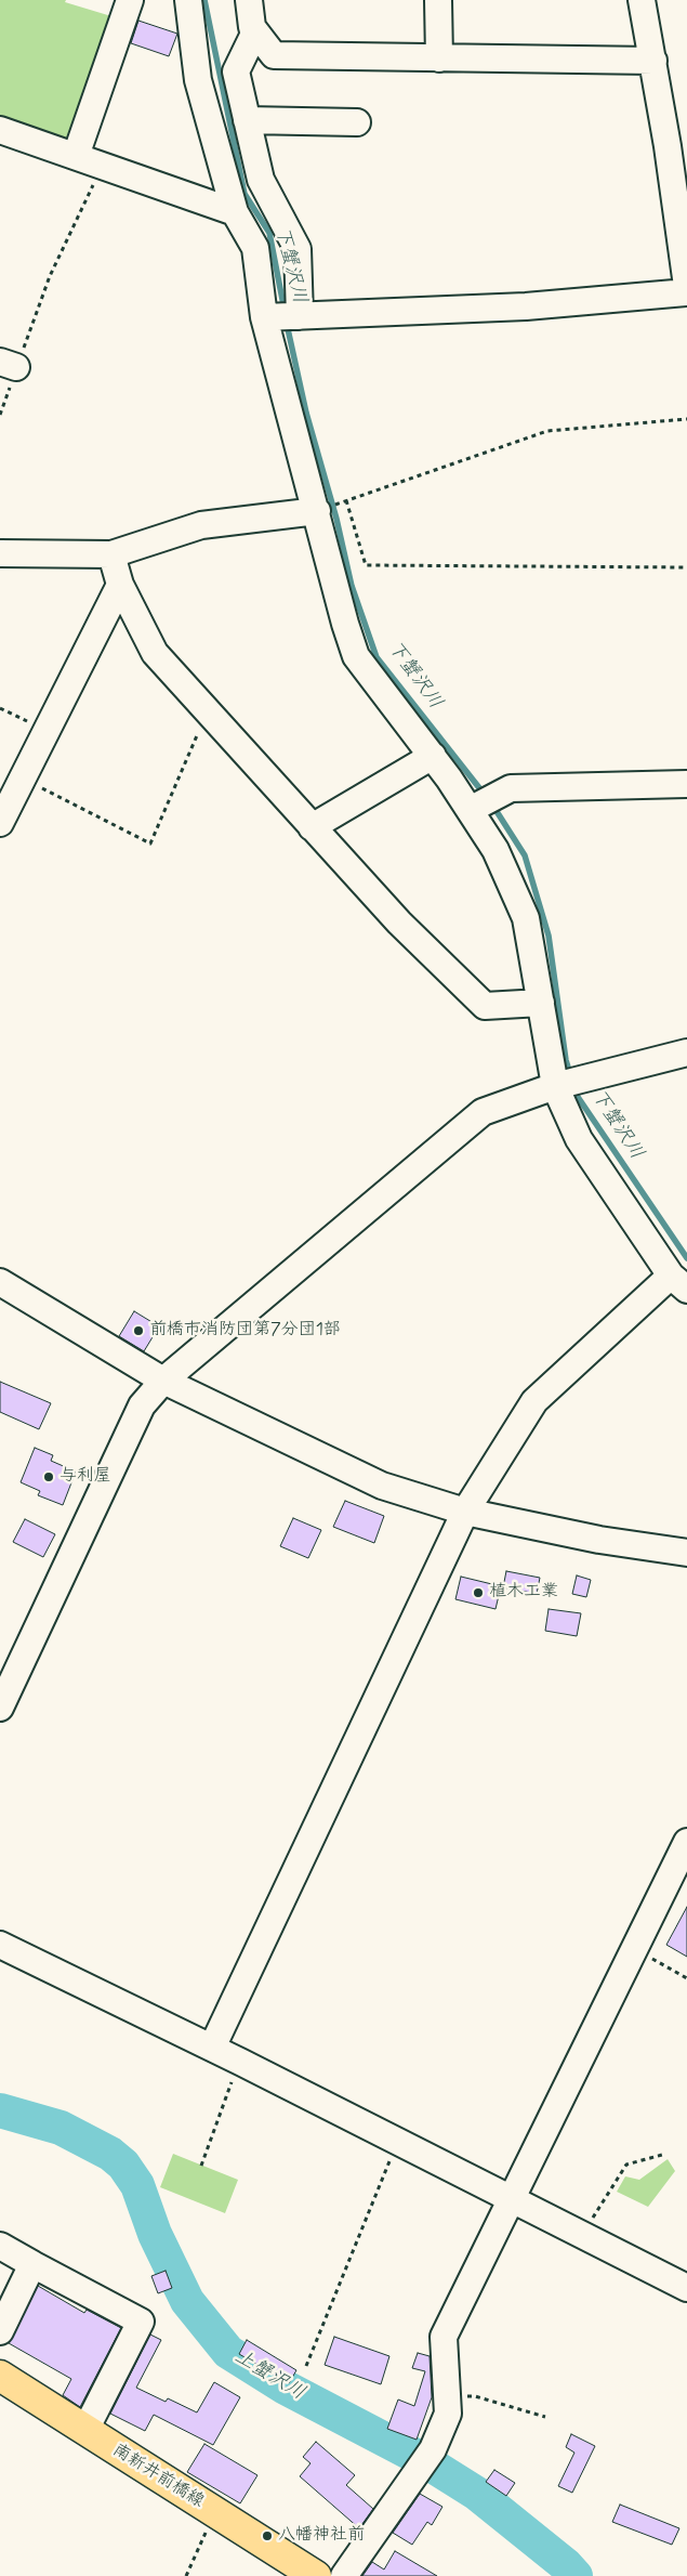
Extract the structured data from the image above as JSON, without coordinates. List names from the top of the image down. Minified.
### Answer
{"streets":{"main road":["南新井前橋線"]},"water":["下蟹沢川","上蟹沢川"],"places":["前橋市消防団第7分団1部","与利屋","植木工業","八幡神社前"]}
